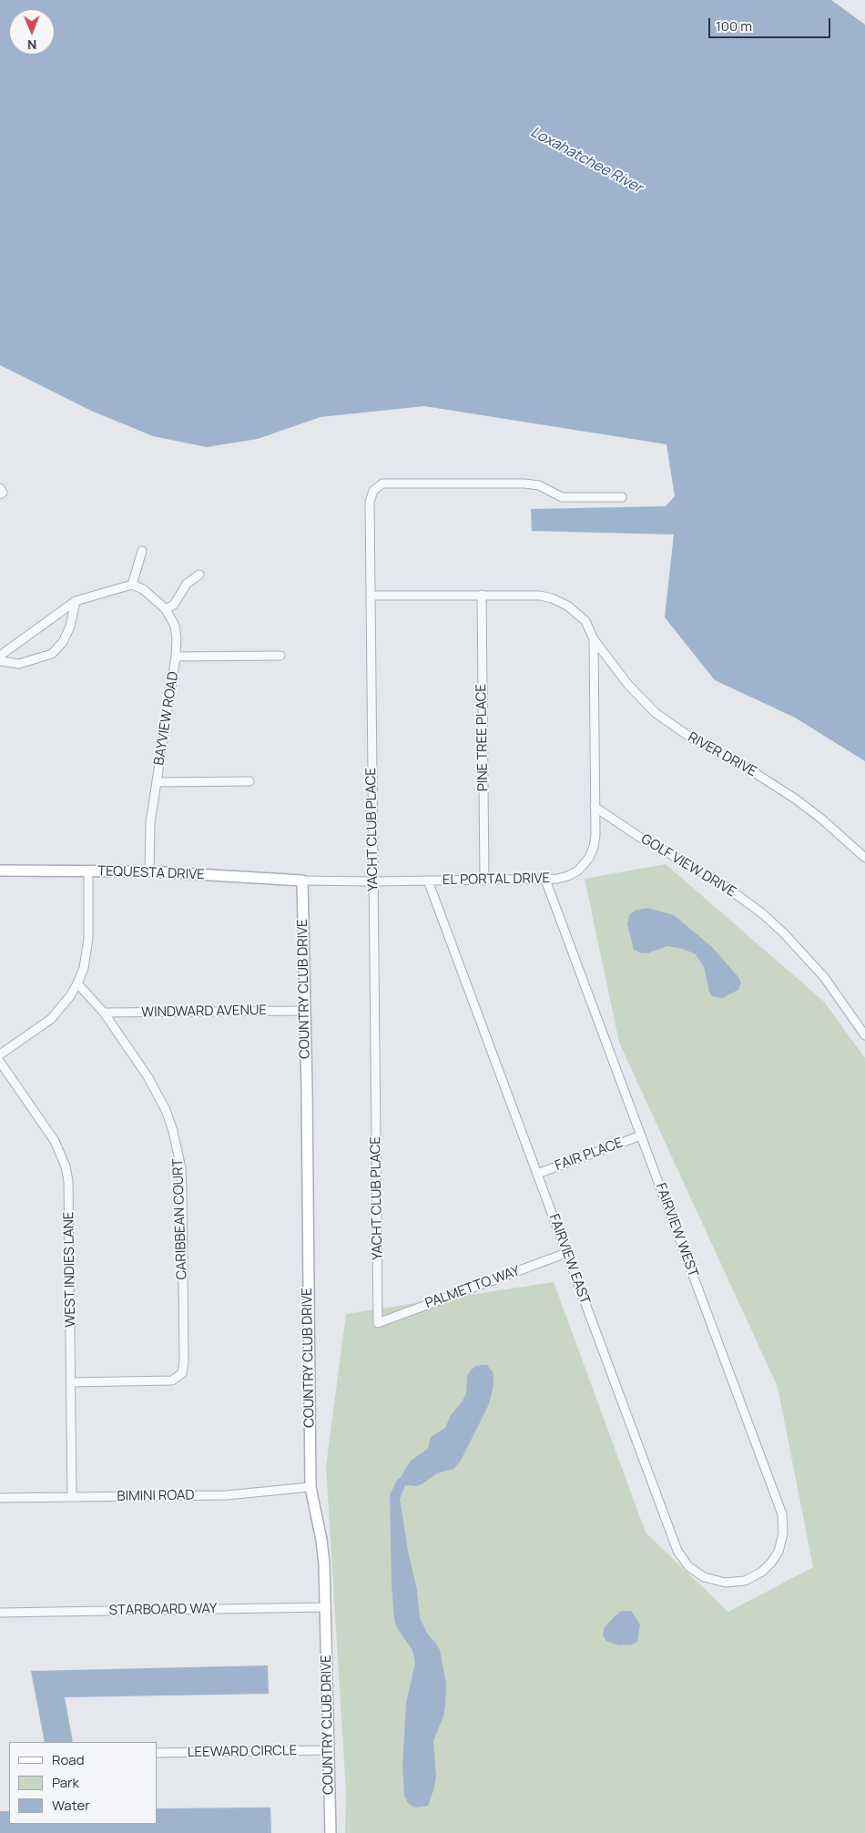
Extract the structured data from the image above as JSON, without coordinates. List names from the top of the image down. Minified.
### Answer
{"streets":{"street":["BAYVIEW ROAD","PINE TREE PLACE","RIVER DRIVE","YACHT CLUB PLACE","GOLF VIEW DRIVE","TEQUESTA DRIVE","EL PORTAL DRIVE","COUNTRY CLUB DRIVE","WINDWARD AVENUE","FAIR PLACE","CARIBBEAN COURT","FAIRVIEW WEST","FAIRVIEW EAST","WEST INDIES LANE","PALMETTO WAY","BIMINI ROAD","STARBOARD WAY","LEEWARD CIRCLE"]},"crossings":[["BAYVIEW ROAD","TEQUESTA DRIVE"],["PINE TREE PLACE","EL PORTAL DRIVE"],["RIVER DRIVE","EL PORTAL DRIVE"],["YACHT CLUB PLACE","EL PORTAL DRIVE"],["YACHT CLUB PLACE","PALMETTO WAY"],["GOLF VIEW DRIVE","EL PORTAL DRIVE"],["TEQUESTA DRIVE","EL PORTAL DRIVE"],["TEQUESTA DRIVE","COUNTRY CLUB DRIVE"],["EL PORTAL DRIVE","COUNTRY CLUB DRIVE"],["EL PORTAL DRIVE","FAIRVIEW WEST"],["EL PORTAL DRIVE","FAIRVIEW EAST"],["COUNTRY CLUB DRIVE","WINDWARD AVENUE"],["COUNTRY CLUB DRIVE","BIMINI ROAD"],["COUNTRY CLUB DRIVE","STARBOARD WAY"],["COUNTRY CLUB DRIVE","LEEWARD CIRCLE"],["WINDWARD AVENUE","CARIBBEAN COURT"],["FAIR PLACE","FAIRVIEW WEST"],["FAIR PLACE","FAIRVIEW EAST"],["CARIBBEAN COURT","WEST INDIES LANE"],["FAIRVIEW WEST","FAIRVIEW EAST"],["FAIRVIEW EAST","PALMETTO WAY"],["WEST INDIES LANE","BIMINI ROAD"]],"water":["Loxahatchee River"],"legend":["Road","Park","Water"],"scale_bar":"100 m","north":"bottom"}
